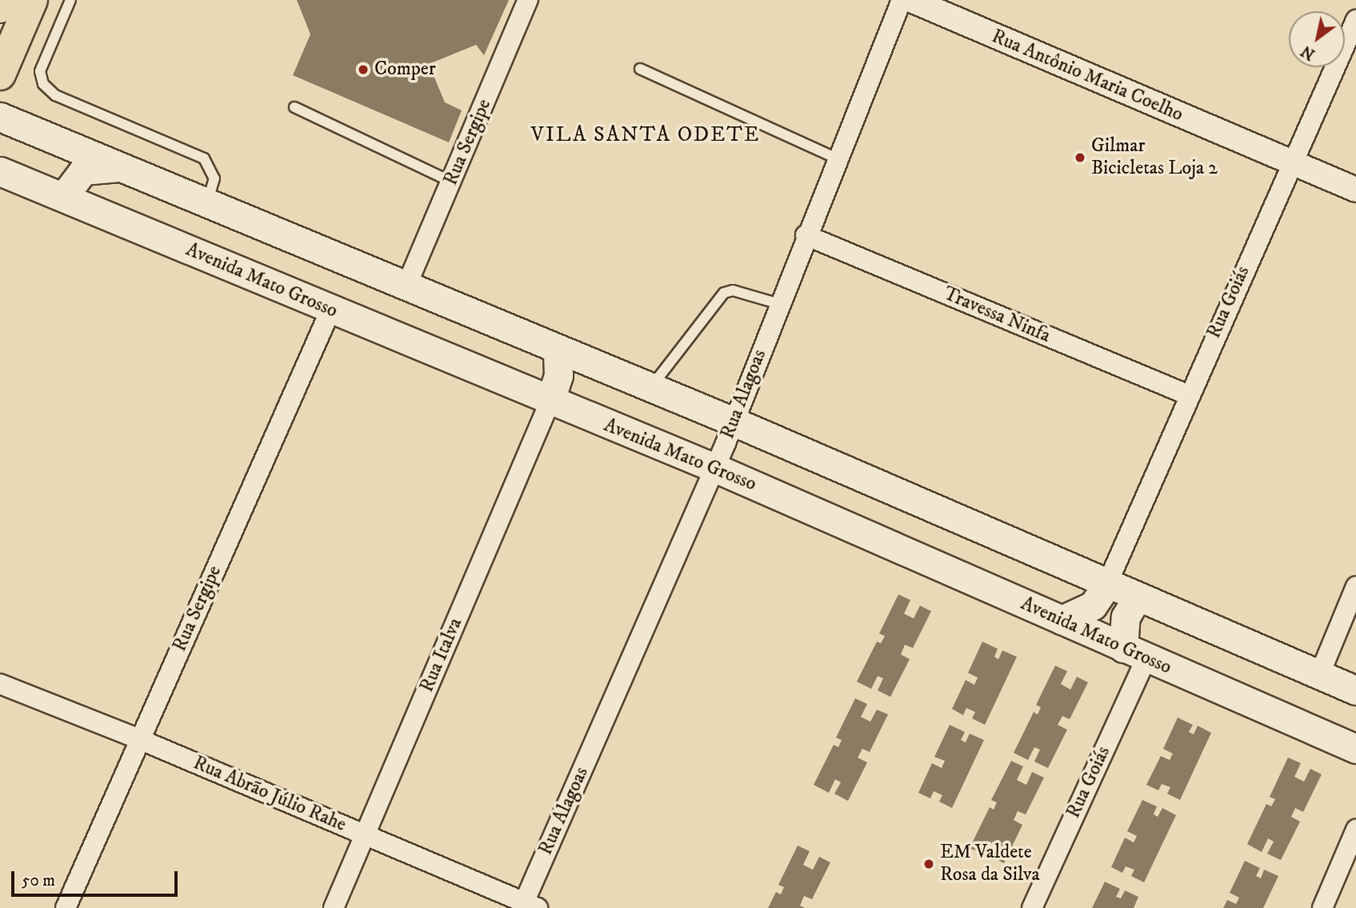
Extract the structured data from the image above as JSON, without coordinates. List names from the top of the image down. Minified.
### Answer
{"streets":{"main road":["Avenida Mato Grosso"],"street":["Rua Antônio Maria Coelho","Rua Sergipe","Rua Goiás","Travessa Ninfa","Rua Alagoas","Rua Italva","Rua Abrão Júlio Rahe"]},"crossings":[["Rua Antônio Maria Coelho","Rua Goiás"],["Rua Sergipe","Avenida Mato Grosso"],["Rua Sergipe","Rua Abrão Júlio Rahe"],["Avenida Mato Grosso","Rua Goiás"],["Avenida Mato Grosso","Rua Alagoas"],["Avenida Mato Grosso","Rua Italva"],["Rua Goiás","Travessa Ninfa"],["Travessa Ninfa","Rua Alagoas"],["Rua Alagoas","Rua Abrão Júlio Rahe"],["Rua Italva","Rua Abrão Júlio Rahe"]],"districts":["VILA SANTA ODETE"],"places":["Comper","Gilmar Bicicletas Loja 2","EM Valdete Rosa da Silva"],"scale_bar":"50 m","north":"bottom left"}
